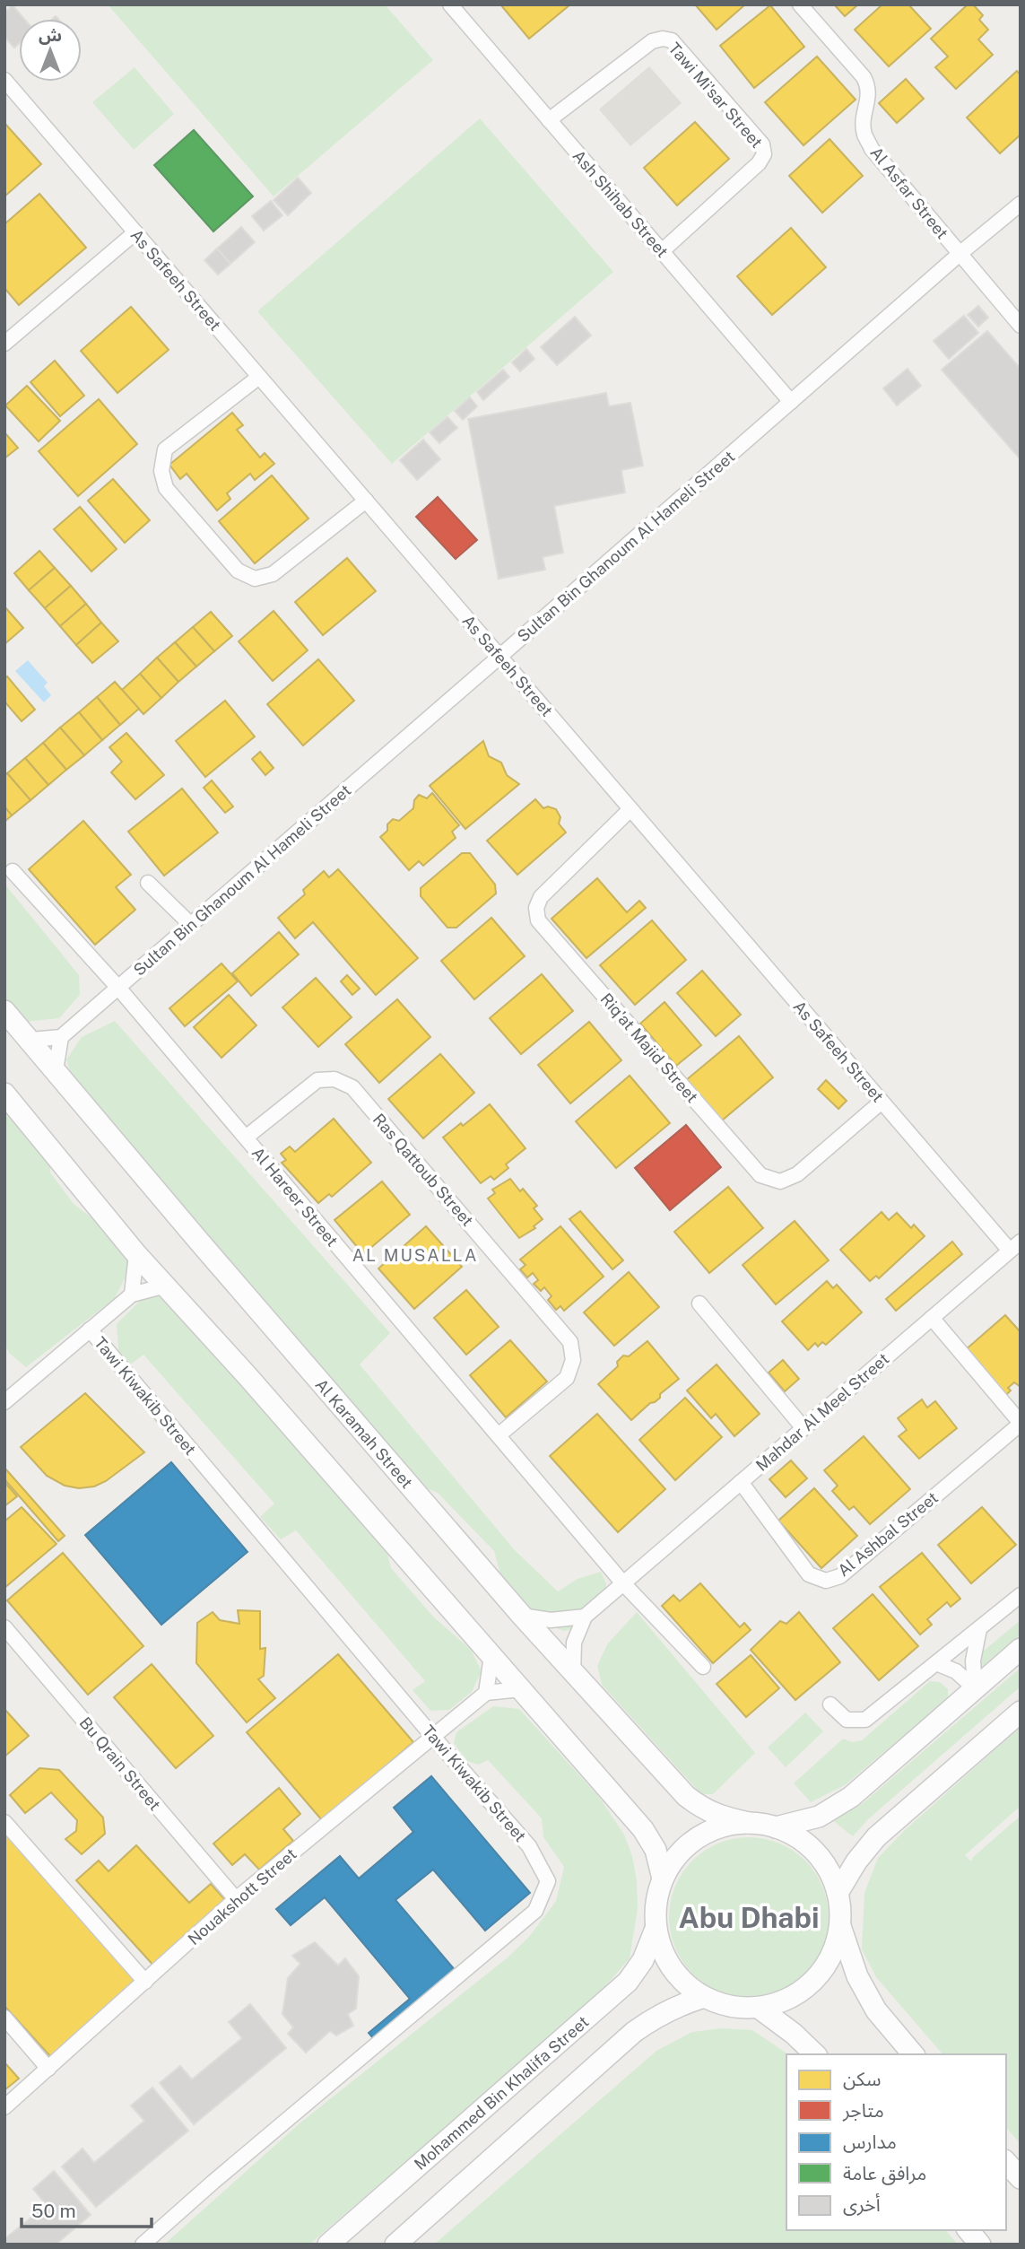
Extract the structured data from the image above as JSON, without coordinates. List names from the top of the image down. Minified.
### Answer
{"streets":{"main road":["Al Karamah Street","Mohammed Bin Khalifa Street"],"street":["Tawi Mi'sar Street","Al Asfar Street","Ash Shihab Street","As Safeeh Street","Sultan Bin Ghanoum Al Hameli Street","Riq'at Majid Street","Ras Qattoub Street","Al Hareer Street","Tawi Kiwakib Street","Mahdar Al Meel Street","Al Ashbal Street","Bu Qrain Street","Nouakshott Street"]},"crossings":[["Tawi Mi'sar Street","Ash Shihab Street"],["Al Asfar Street","Sultan Bin Ghanoum Al Hameli Street"],["Ash Shihab Street","Sultan Bin Ghanoum Al Hameli Street"],["As Safeeh Street","Sultan Bin Ghanoum Al Hameli Street"],["As Safeeh Street","Riq'at Majid Street"],["As Safeeh Street","Mahdar Al Meel Street"],["Sultan Bin Ghanoum Al Hameli Street","Al Hareer Street"],["Ras Qattoub Street","Al Hareer Street"],["Al Hareer Street","Mahdar Al Meel Street"],["Tawi Kiwakib Street","Nouakshott Street"],["Mahdar Al Meel Street","Al Karamah Street"],["Mahdar Al Meel Street","Al Ashbal Street"],["Al Karamah Street","Mohammed Bin Khalifa Street"],["Bu Qrain Street","Nouakshott Street"]],"districts":["AL MUSALLA","Abu Dhabi"],"legend":["سكن","متاجر","مدارس","مرافق عامة","أخرى"],"scale_bar":"50 m","north":"top"}
